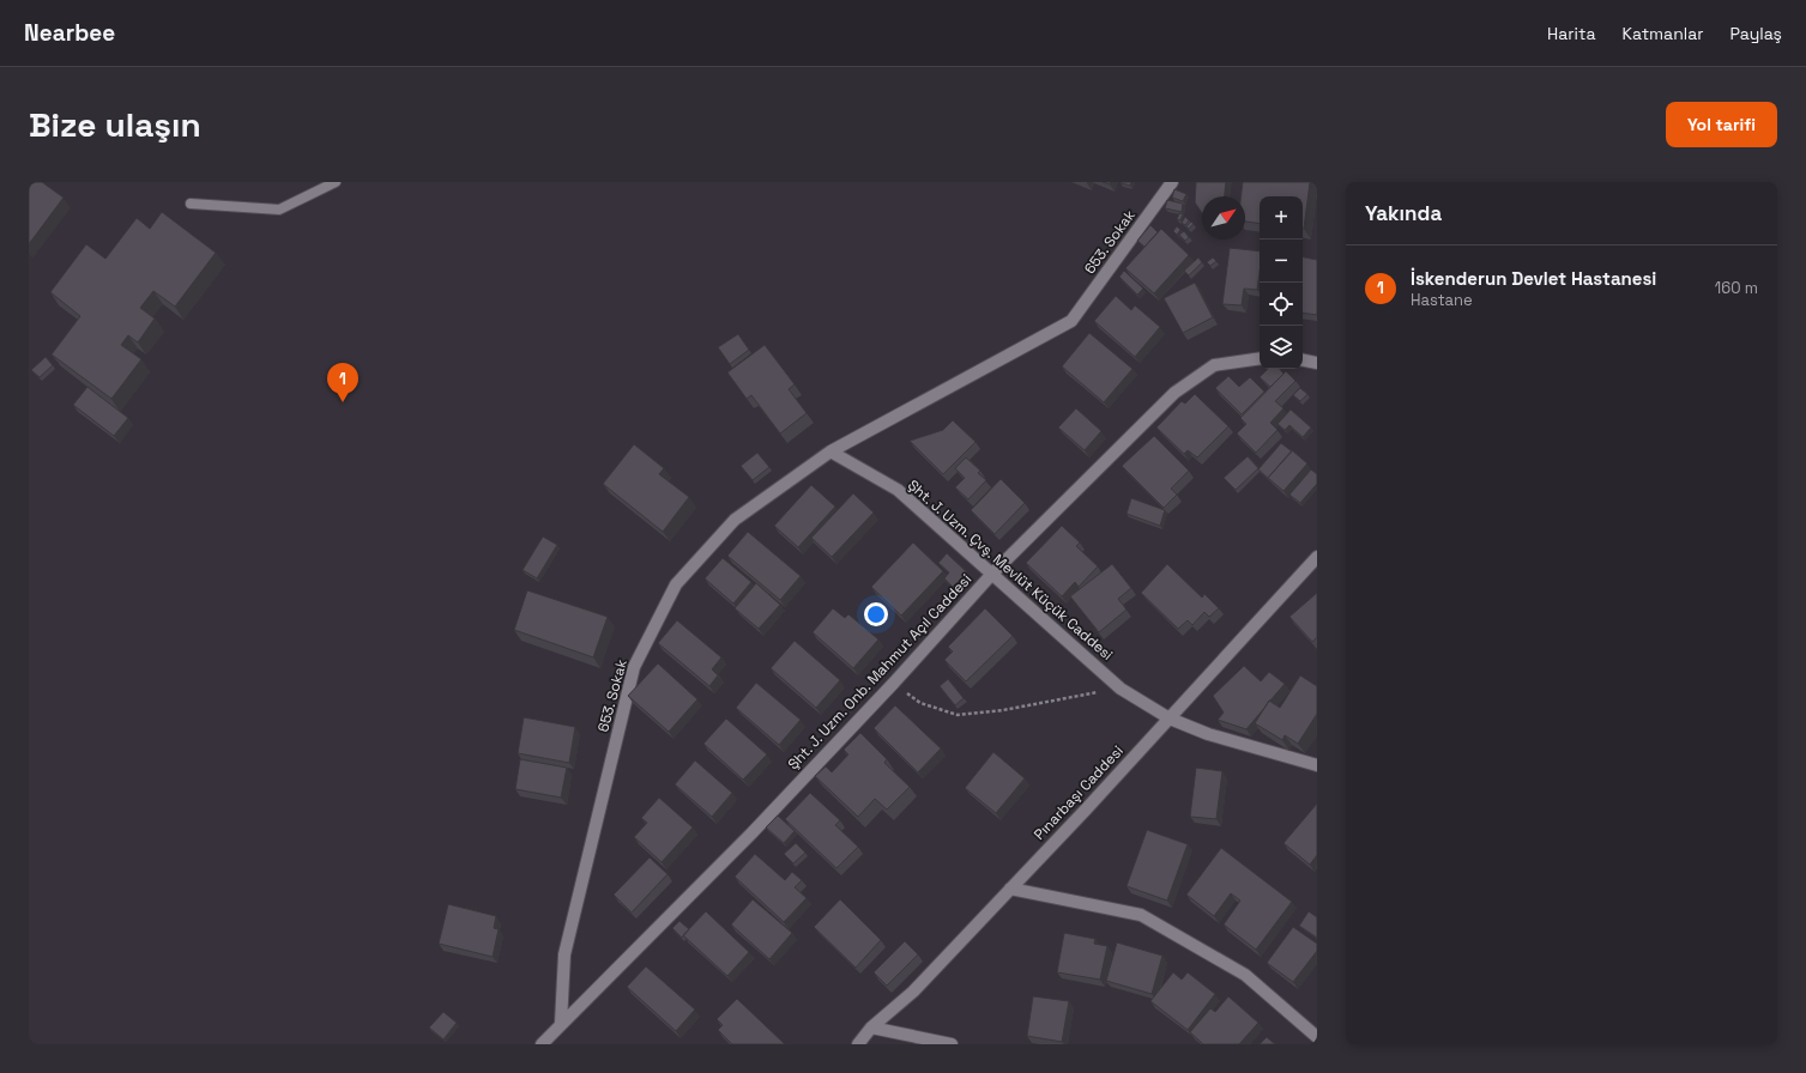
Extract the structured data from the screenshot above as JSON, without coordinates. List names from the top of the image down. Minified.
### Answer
{"streets":{"street":["653. Sokak","Şht. J. Uzm. Çvş. Mevlüt Küçük Caddesi","Şht. J. Uzm. Onb. Mahmut Açıl Caddesi","Pınarbaşı Caddesi"]},"crossings":[["653. Sokak","Şht. J. Uzm. Çvş. Mevlüt Küçük Caddesi"],["653. Sokak","Şht. J. Uzm. Onb. Mahmut Açıl Caddesi"],["Şht. J. Uzm. Çvş. Mevlüt Küçük Caddesi","Şht. J. Uzm. Onb. Mahmut Açıl Caddesi"],["Şht. J. Uzm. Çvş. Mevlüt Küçük Caddesi","Pınarbaşı Caddesi"]],"north":"top right","page":{"header":"Nearbee","nav":["Harita","Katmanlar","Paylaş"],"buttons":"Yol tarifi","title":"Bize ulaşın","heading":"Yakında","map_buttons":["+","−"],"list":[{"mark":"1","name":"İskenderun Devlet Hastanesi","note":"Hastane","value":"160 m"}],"pins":"1"}}
